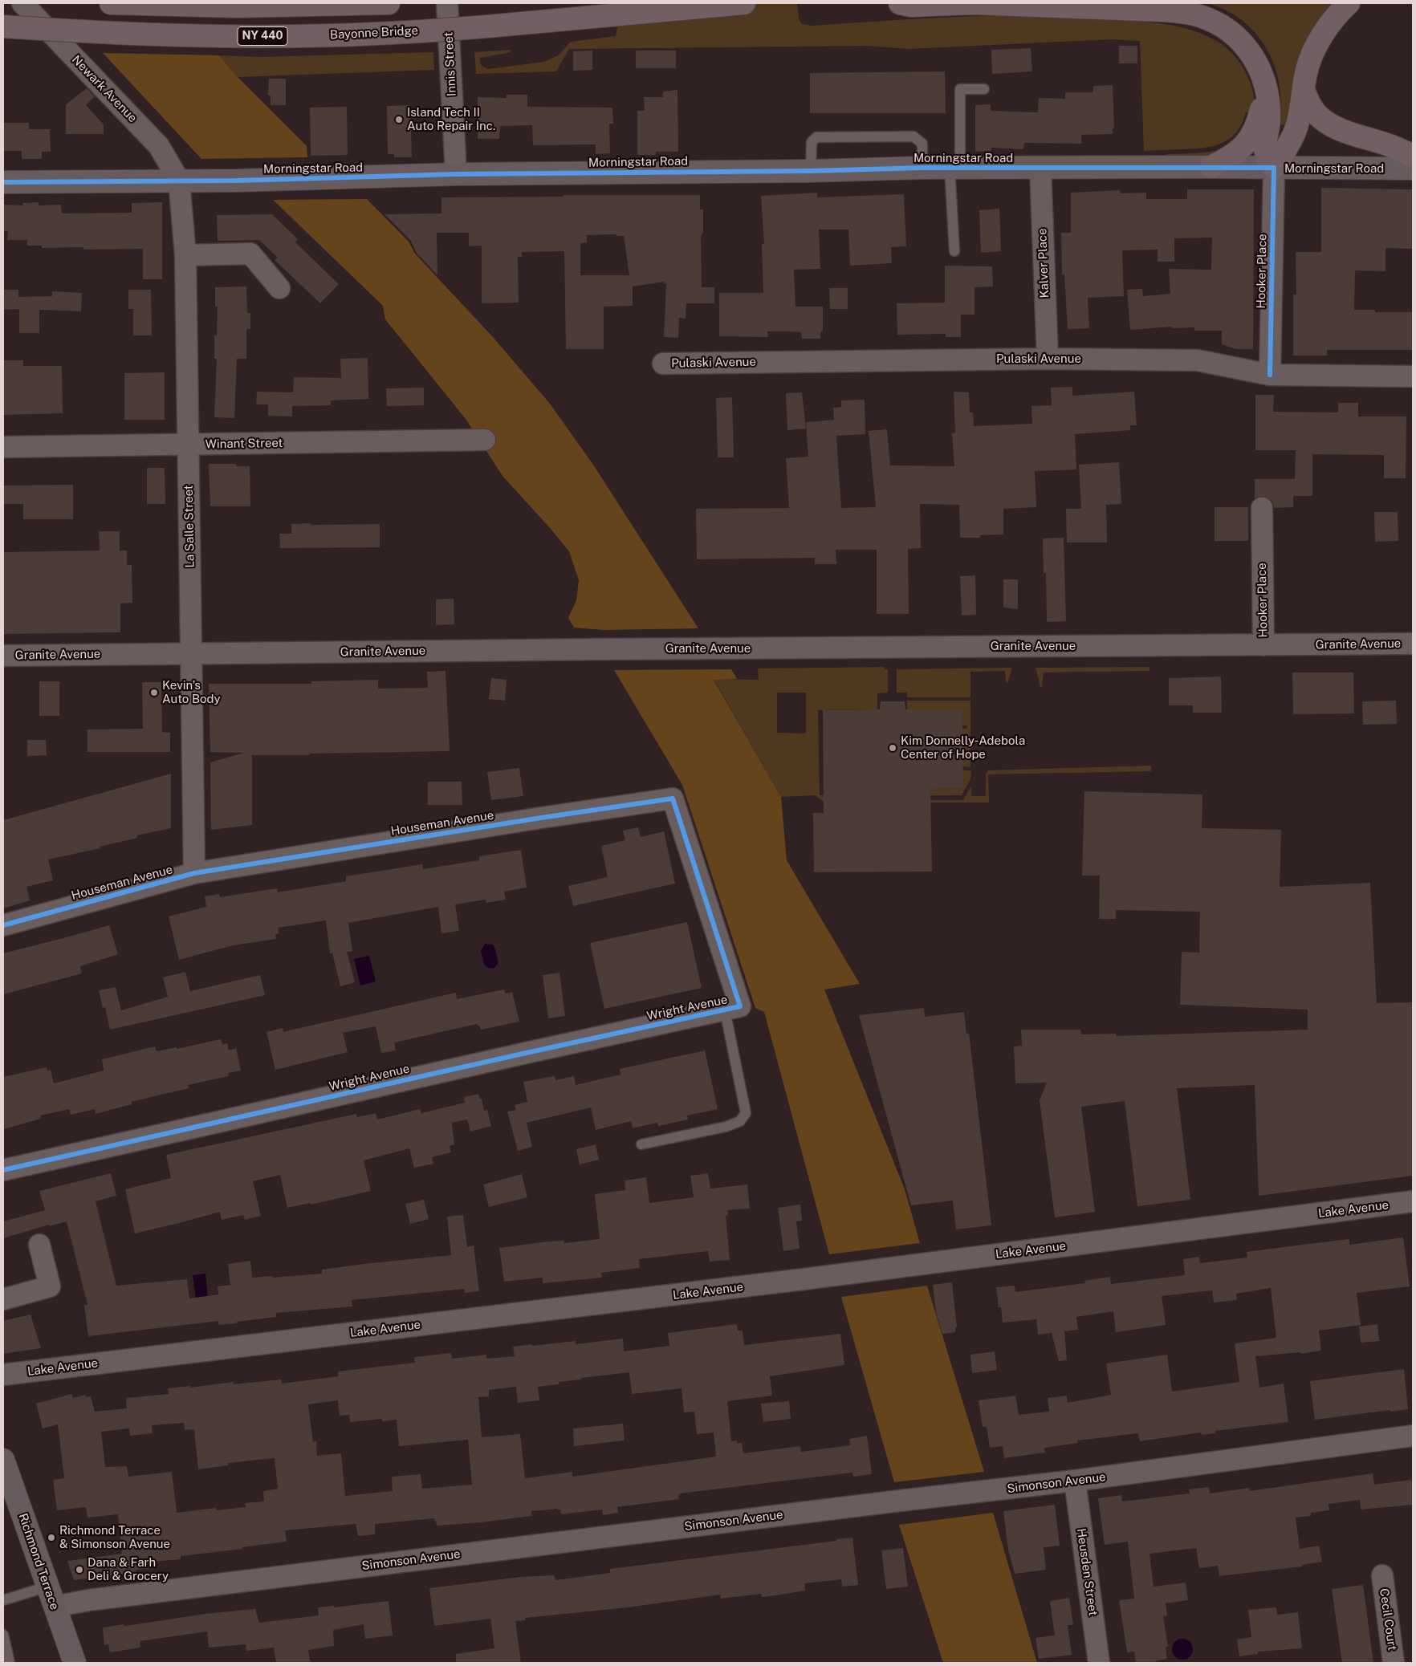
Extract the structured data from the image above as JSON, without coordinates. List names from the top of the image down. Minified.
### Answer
{"streets":{"highway":["Bayonne Bridge","NY 440"],"street":["Innis Street","Newark Avenue","Morningstar Road","Kalver Place","Hooker Place","Pulaski Avenue","Winant Street","La Salle Street","Granite Avenue","Houseman Avenue","Wright Avenue","Lake Avenue","Simonson Avenue","Richmond Terrace","Heusden Street","Cecil Court"]},"crossings":[["Innis Street","Morningstar Road"],["Newark Avenue","Morningstar Road"],["Newark Avenue","La Salle Street"],["Morningstar Road","Kalver Place"],["Morningstar Road","Hooker Place"],["Morningstar Road","La Salle Street"],["Kalver Place","Pulaski Avenue"],["Hooker Place","Pulaski Avenue"],["Hooker Place","Granite Avenue"],["Winant Street","La Salle Street"],["La Salle Street","Granite Avenue"],["La Salle Street","Houseman Avenue"],["Houseman Avenue","Wright Avenue"],["Simonson Avenue","Richmond Terrace"],["Simonson Avenue","Heusden Street"]],"places":["Island Tech II Auto Repair Inc.","Kevin’s Auto Body","Kim Donnelly-Adebola Center of Hope","Richmond Terrace & Simonson Avenue","Dana & Farh Deli & Grocery"]}
